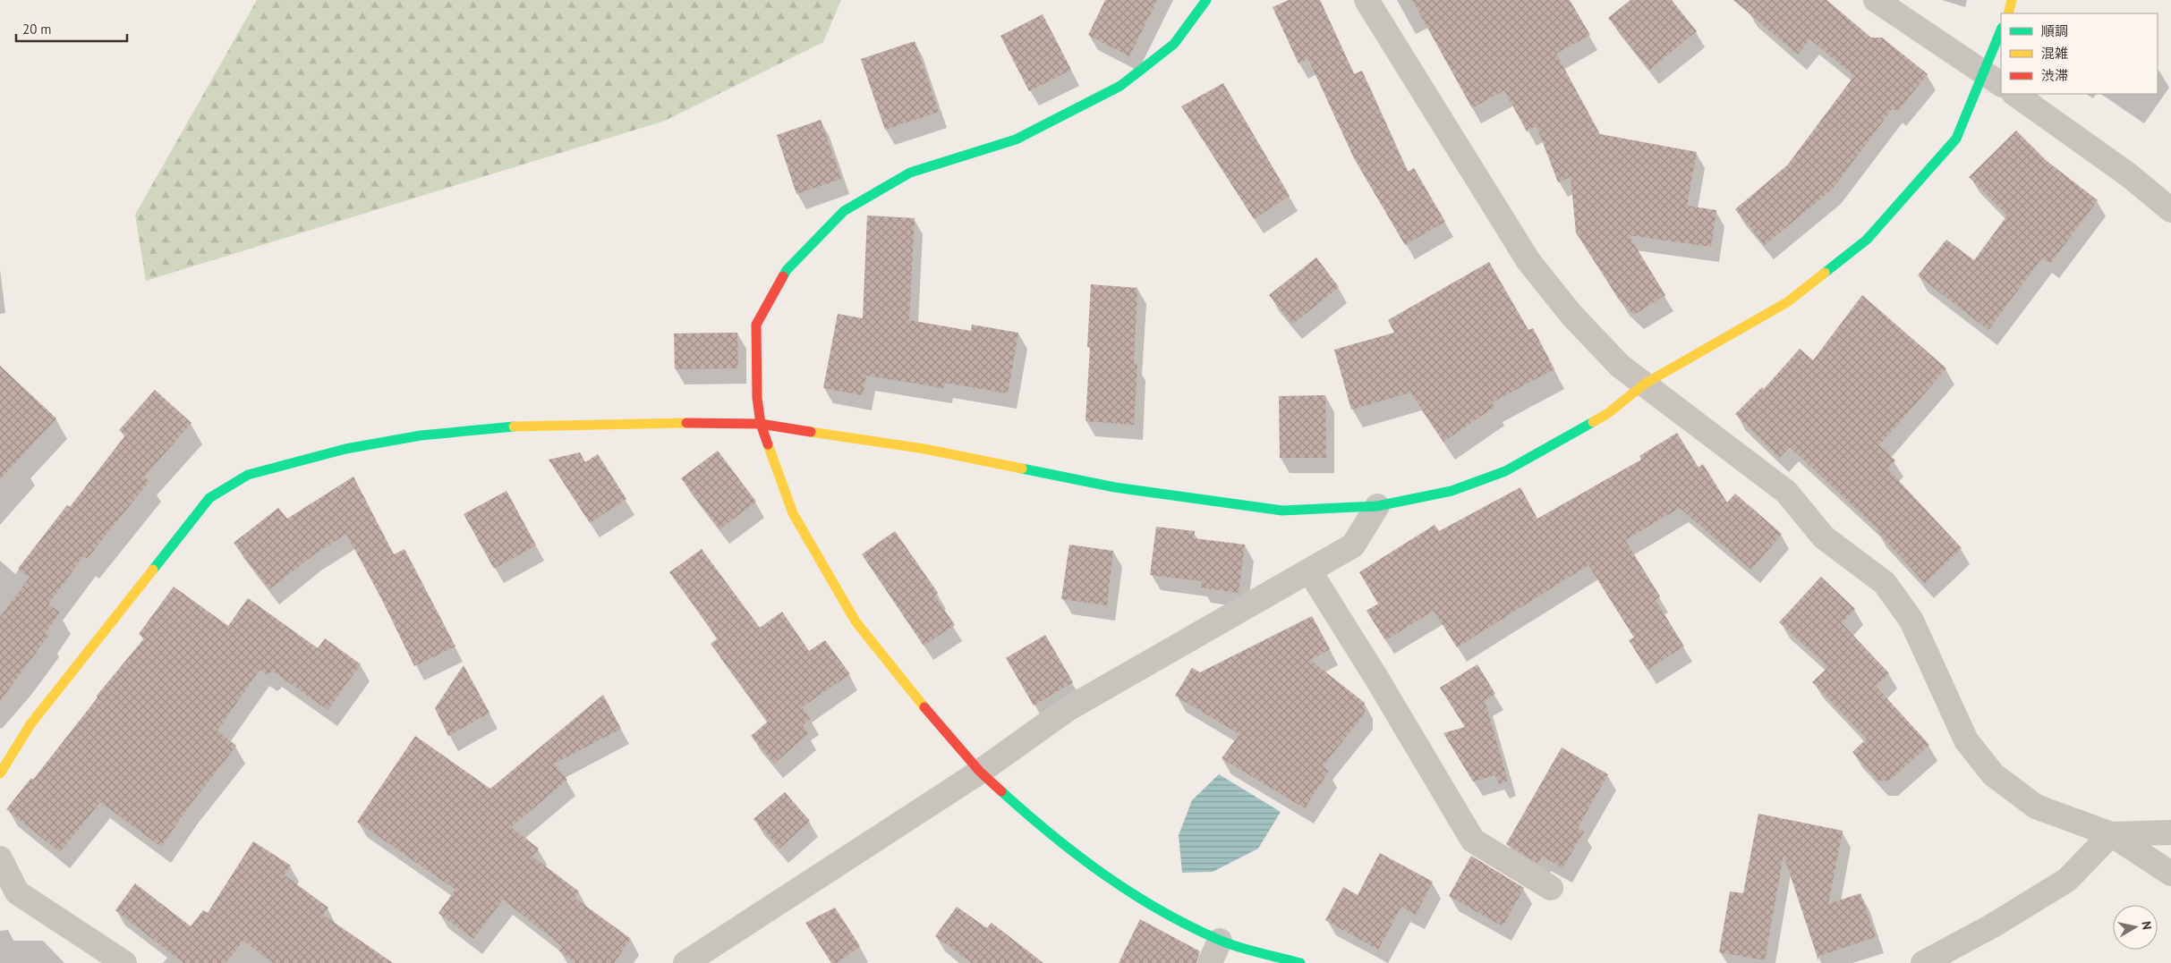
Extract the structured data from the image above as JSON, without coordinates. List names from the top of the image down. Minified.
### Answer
{"legend":["順調","混雑","渋滞"],"scale_bar":"20 m","north":"right"}
